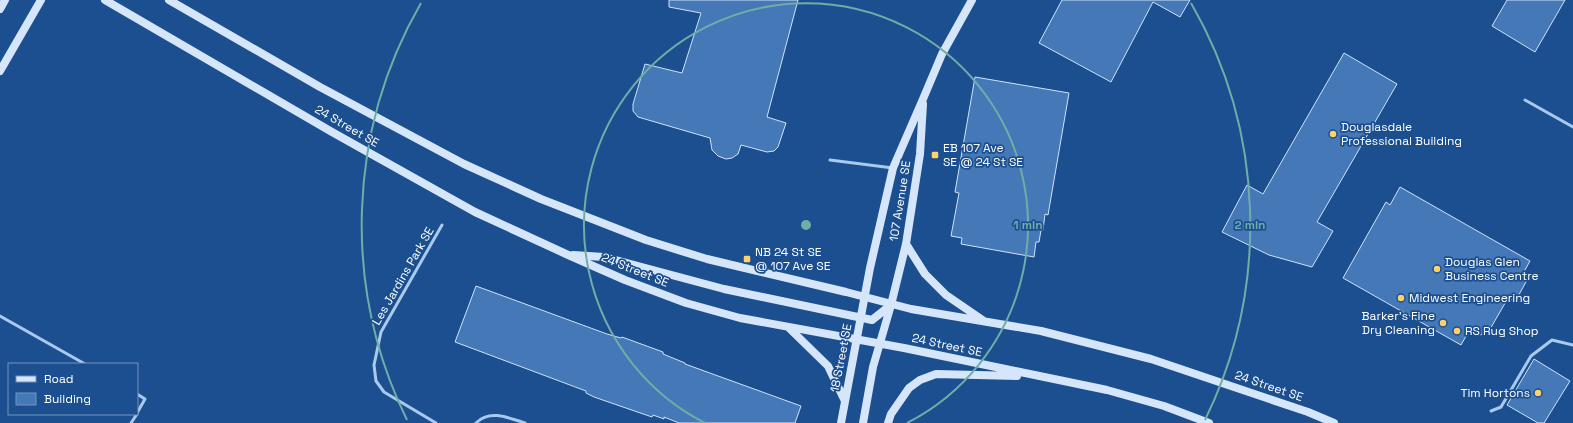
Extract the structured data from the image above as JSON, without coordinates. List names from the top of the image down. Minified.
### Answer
{"streets":{"main road":["24 Street SE","107 Avenue SE","18 Street SE"],"lane":["Les Jardins Park SE"]},"crossings":[["24 Street SE","107 Avenue SE"],["24 Street SE","18 Street SE"],["107 Avenue SE","18 Street SE"]],"places":{"other":["Douglasdale Professional Building","Douglas Glen Business Centre","Midwest Engineering","Barker's Fine Dry Cleaning","RS Rug Shop","Tim Hortons"],"transit":["EB 107 Ave SE @ 24 St SE","NB 24 St SE @ 107 Ave SE"]},"legend":["Road","Building"],"rings":["1 min","2 min"]}
